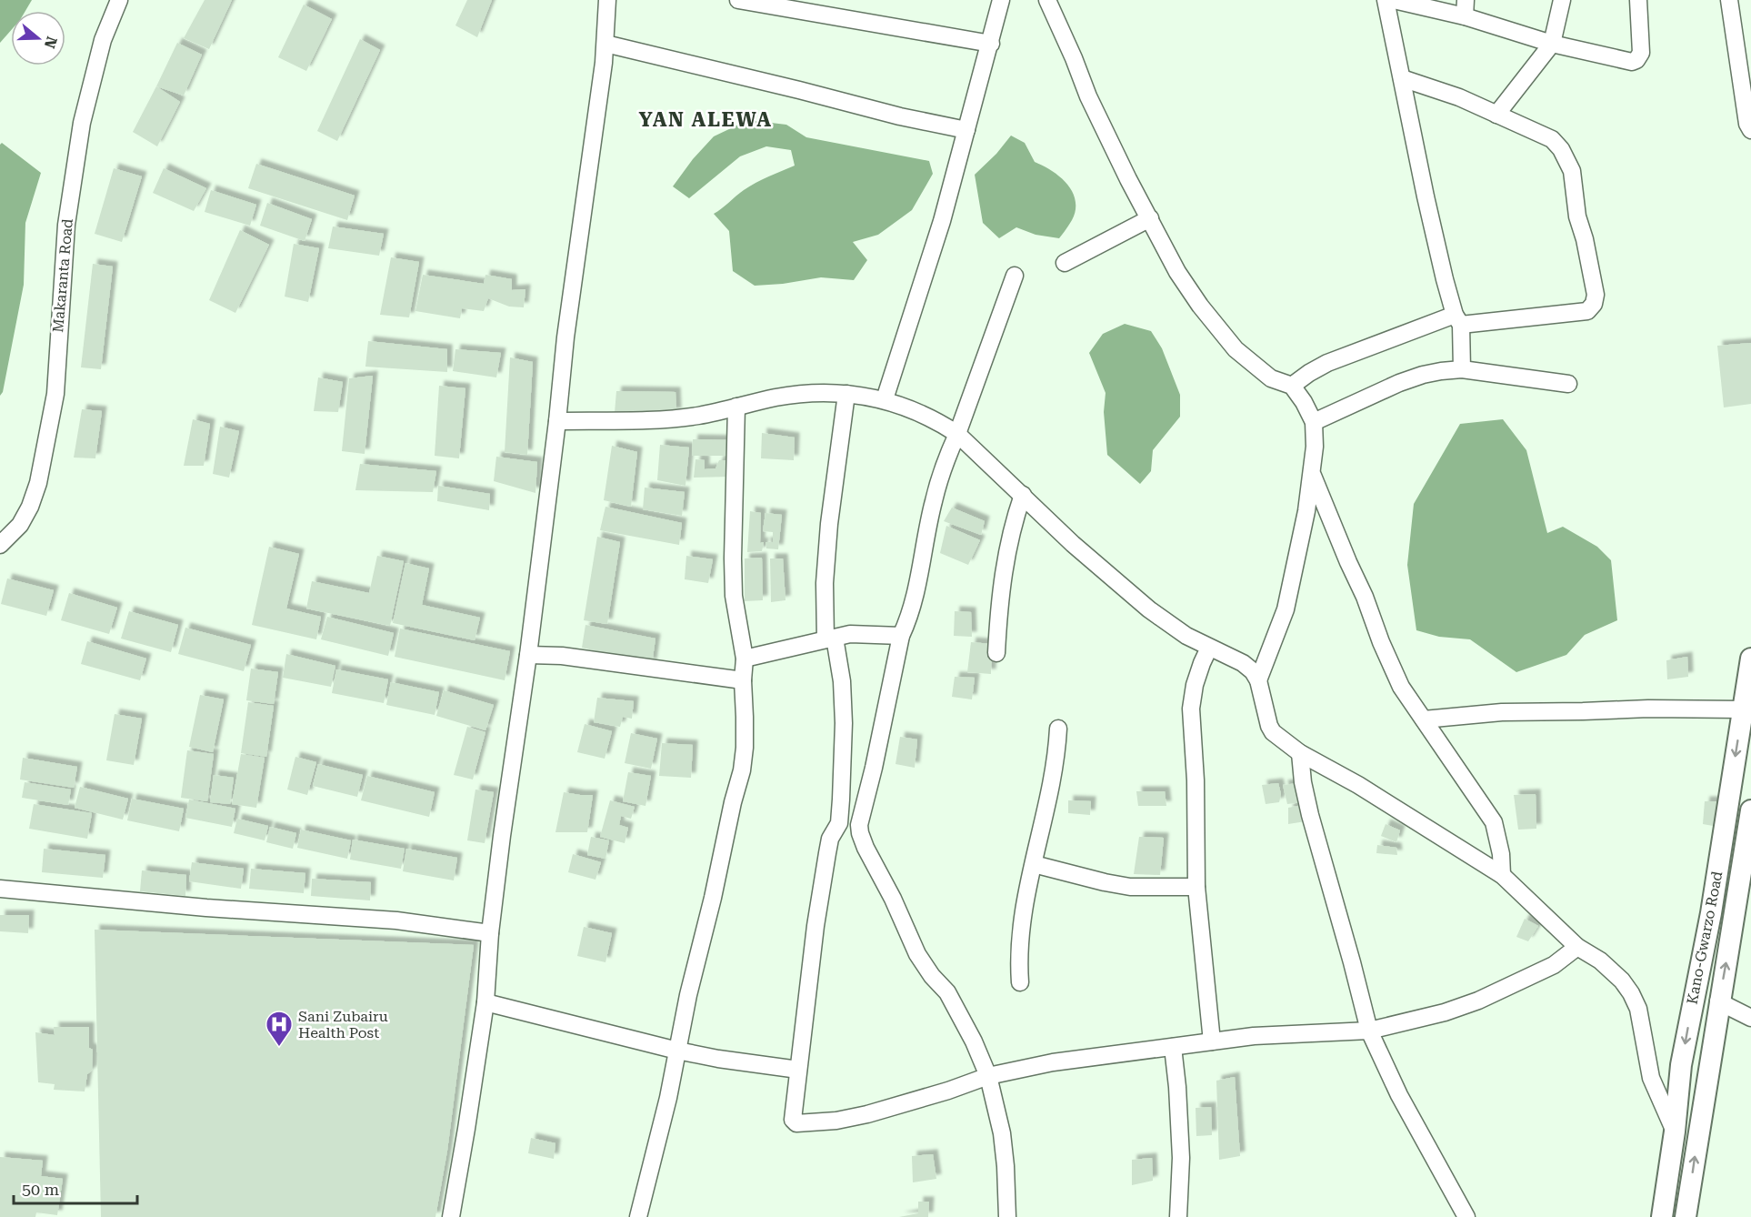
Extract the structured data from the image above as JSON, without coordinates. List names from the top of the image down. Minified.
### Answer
{"streets":{"main road":["Kano-Gwarzo Road"],"street":["Makaranta Road"]},"districts":["YAN ALEWA"],"places":{"hospital":["Sani Zubairu Health Post"]},"scale_bar":"50 m","north":"right"}
